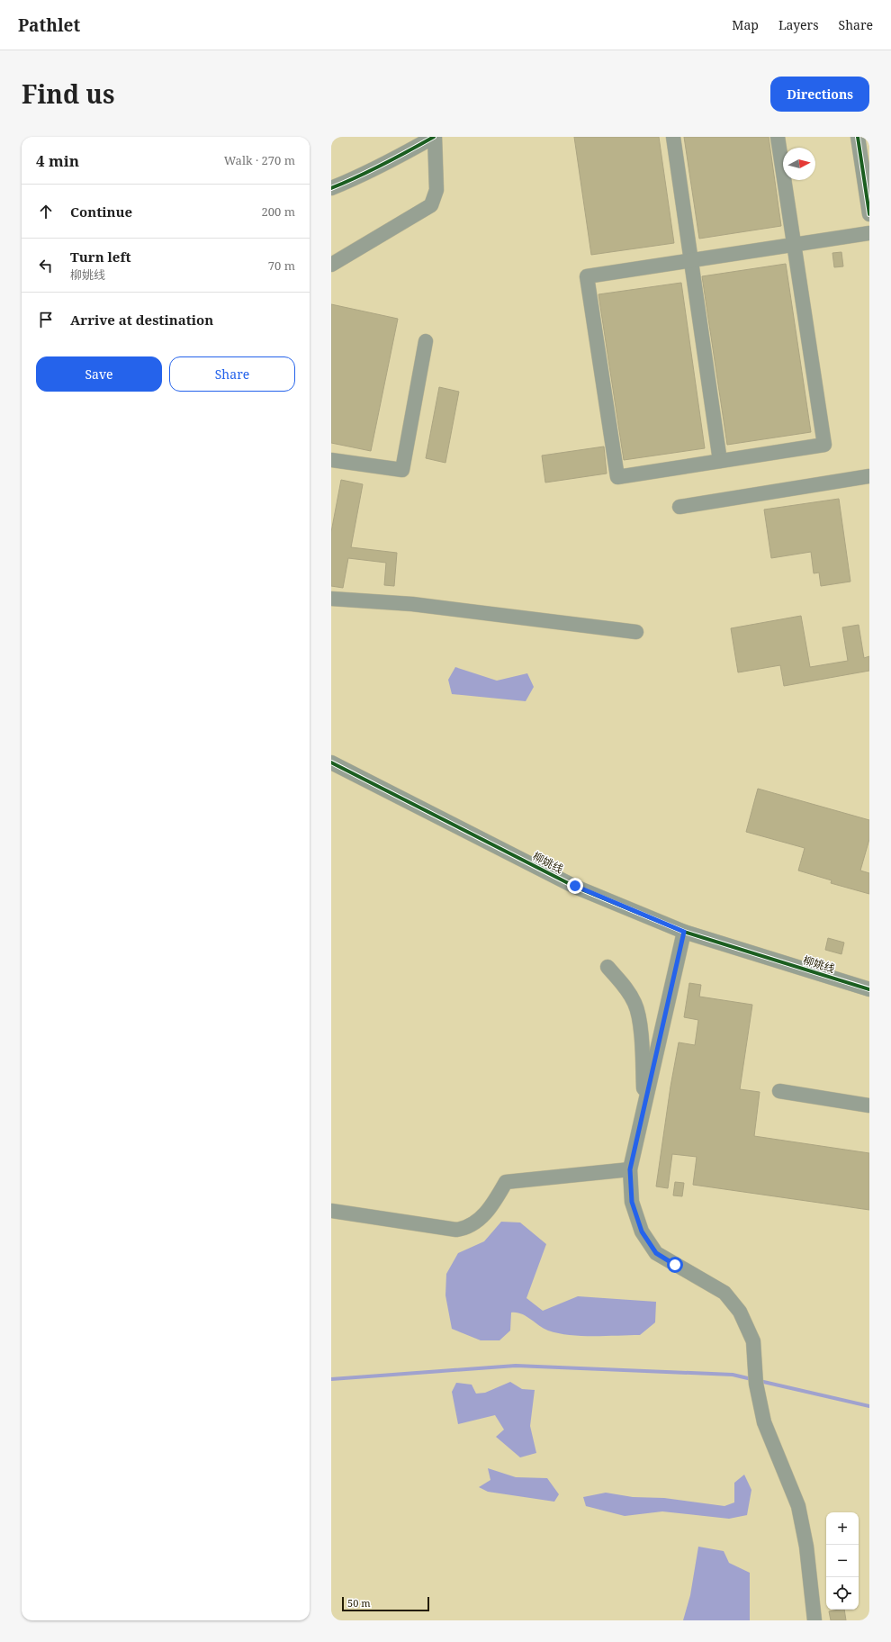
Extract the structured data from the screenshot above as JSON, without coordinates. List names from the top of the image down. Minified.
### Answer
{"streets":{"street":["柳姚线"]},"scale_bar":"50 m","north":"right","page":{"header":"Pathlet","nav":["Map","Layers","Share"],"title":"Find us","buttons":["Directions",["Save","Share"]],"heading":["4 min","Walk · 270 m"],"list":[["Continue","200 m"],["Turn left","柳姚线","70 m"],"Arrive at destination"],"map_buttons":["+","−"],"scale":"50 m"}}
